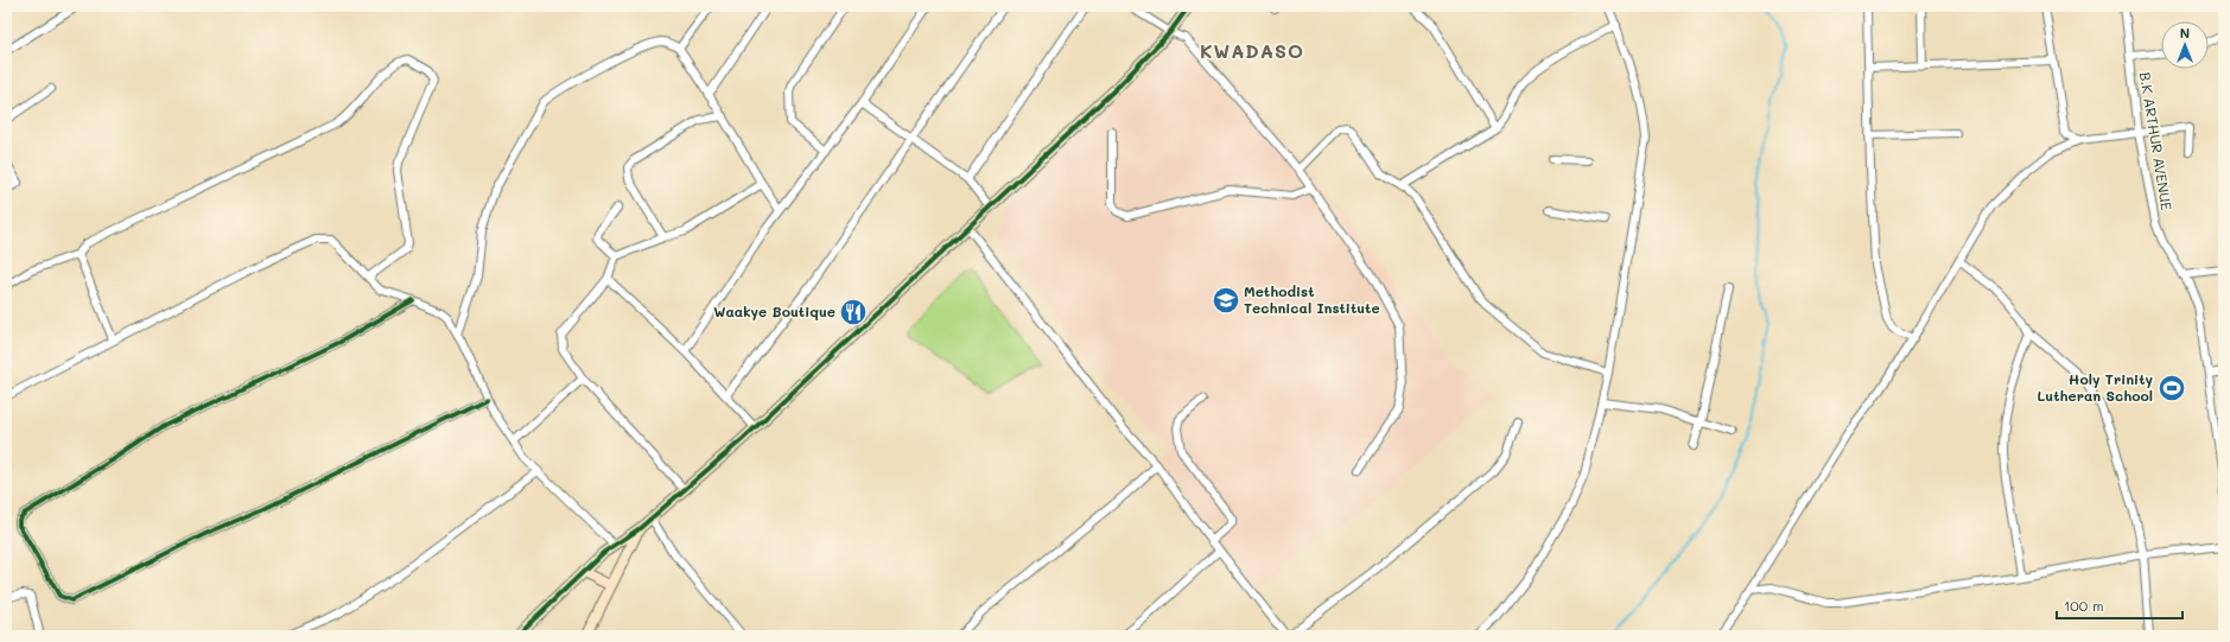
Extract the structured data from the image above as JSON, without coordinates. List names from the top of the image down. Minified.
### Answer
{"streets":{"street":["B.K ARTHUR AVENUE"]},"districts":["KWADASO"],"places":{"school or university":["Methodist Technical Institute"],"restaurant":["Waakye Boutique"],"sports":["Holy Trinity Lutheran School"]},"scale_bar":"100 m","north":"top"}
